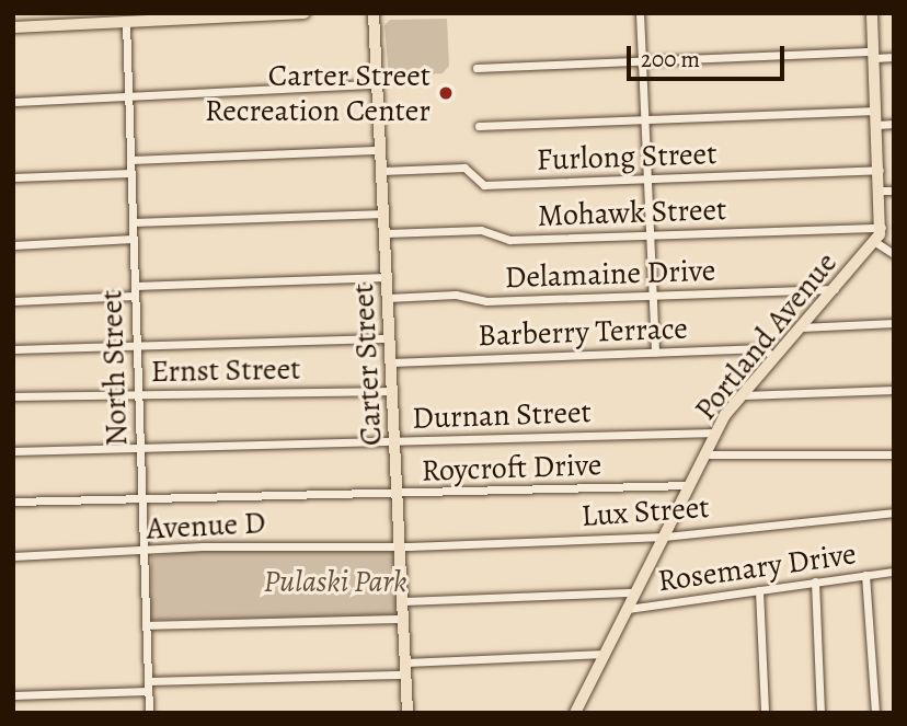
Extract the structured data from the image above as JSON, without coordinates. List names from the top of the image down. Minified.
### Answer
{"streets":{"main road":["Portland Avenue","Carter Street"],"street":["Furlong Street","Mohawk Street","Delamaine Drive","Barberry Terrace","North Street","Ernst Street","Durnan Street","Roycroft Drive","Lux Street","Avenue D","Rosemary Drive"]},"crossings":[["Furlong Street","Portland Avenue"],["Furlong Street","Carter Street"],["Mohawk Street","Portland Avenue"],["Mohawk Street","Carter Street"],["Delamaine Drive","Portland Avenue"],["Delamaine Drive","Carter Street"],["Barberry Terrace","Portland Avenue"],["Barberry Terrace","Carter Street"],["Portland Avenue","Durnan Street"],["Portland Avenue","Roycroft Drive"],["Portland Avenue","Lux Street"],["Portland Avenue","Rosemary Drive"],["Carter Street","Ernst Street"],["Carter Street","Durnan Street"],["Carter Street","Roycroft Drive"],["Carter Street","Lux Street"],["Carter Street","Avenue D"],["North Street","Ernst Street"],["North Street","Durnan Street"],["North Street","Roycroft Drive"],["North Street","Avenue D"],["Lux Street","Avenue D"]],"parks":["Pulaski Park"],"places":["Carter Street Recreation Center"],"scale_bar":"200 m"}
